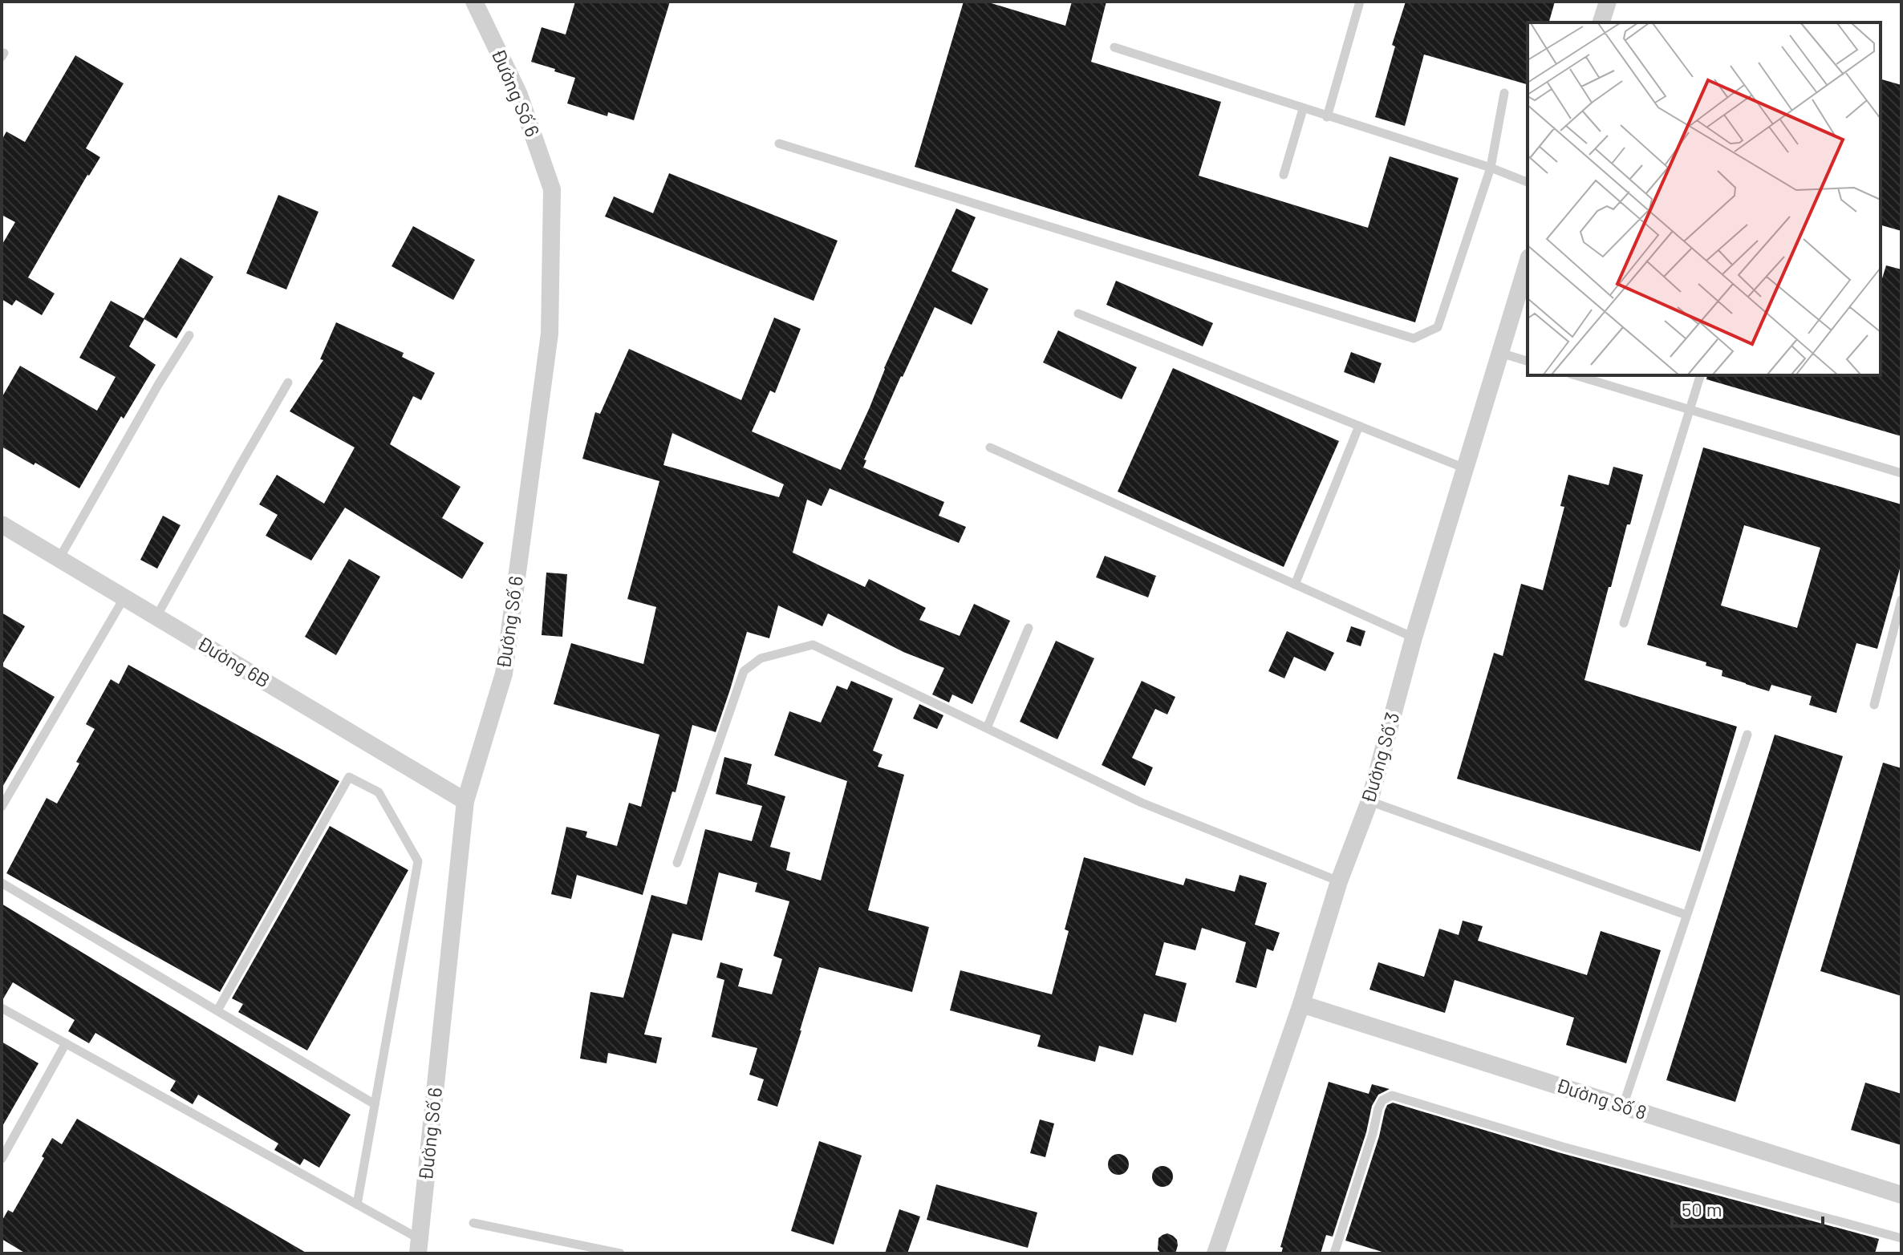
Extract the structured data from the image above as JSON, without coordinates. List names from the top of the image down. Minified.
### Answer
{"streets":{"street":["Đường Số 6","Đường 6B","Đường Số 3","Đường Số 8"]},"crossings":[["Đường Số 6","Đường 6B"],["Đường Số 3","Đường Số 8"]],"scale_bar":"50 m"}
